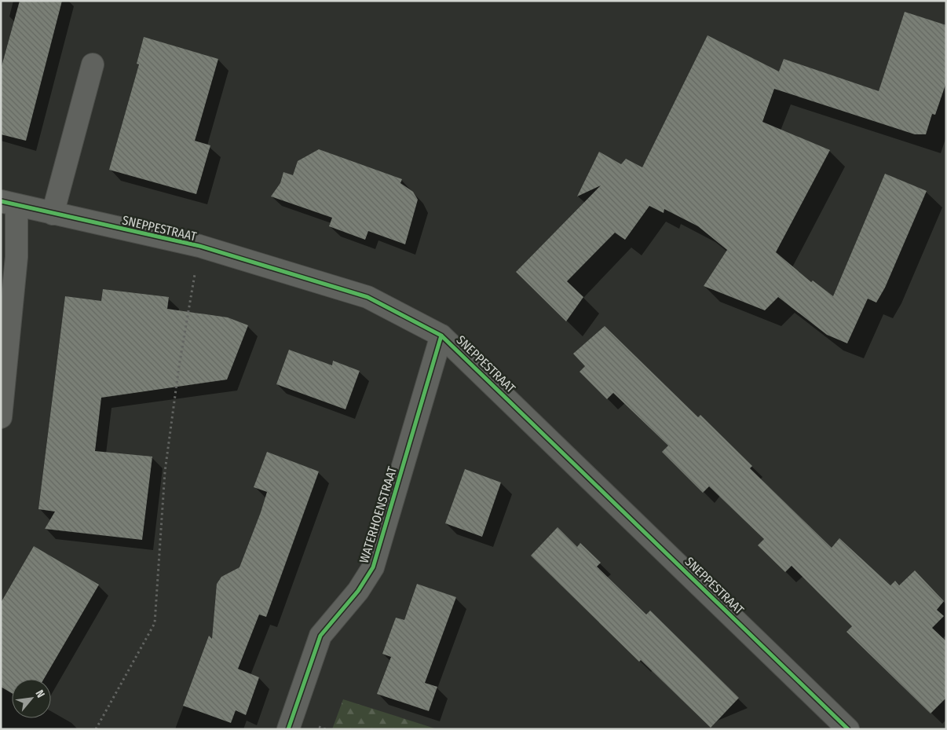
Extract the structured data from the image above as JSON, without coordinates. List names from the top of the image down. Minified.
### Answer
{"streets":{"street":["SNEPPESTRAAT","WATERHOENSTRAAT"]},"crossings":[["SNEPPESTRAAT","WATERHOENSTRAAT"]],"north":"top right"}
